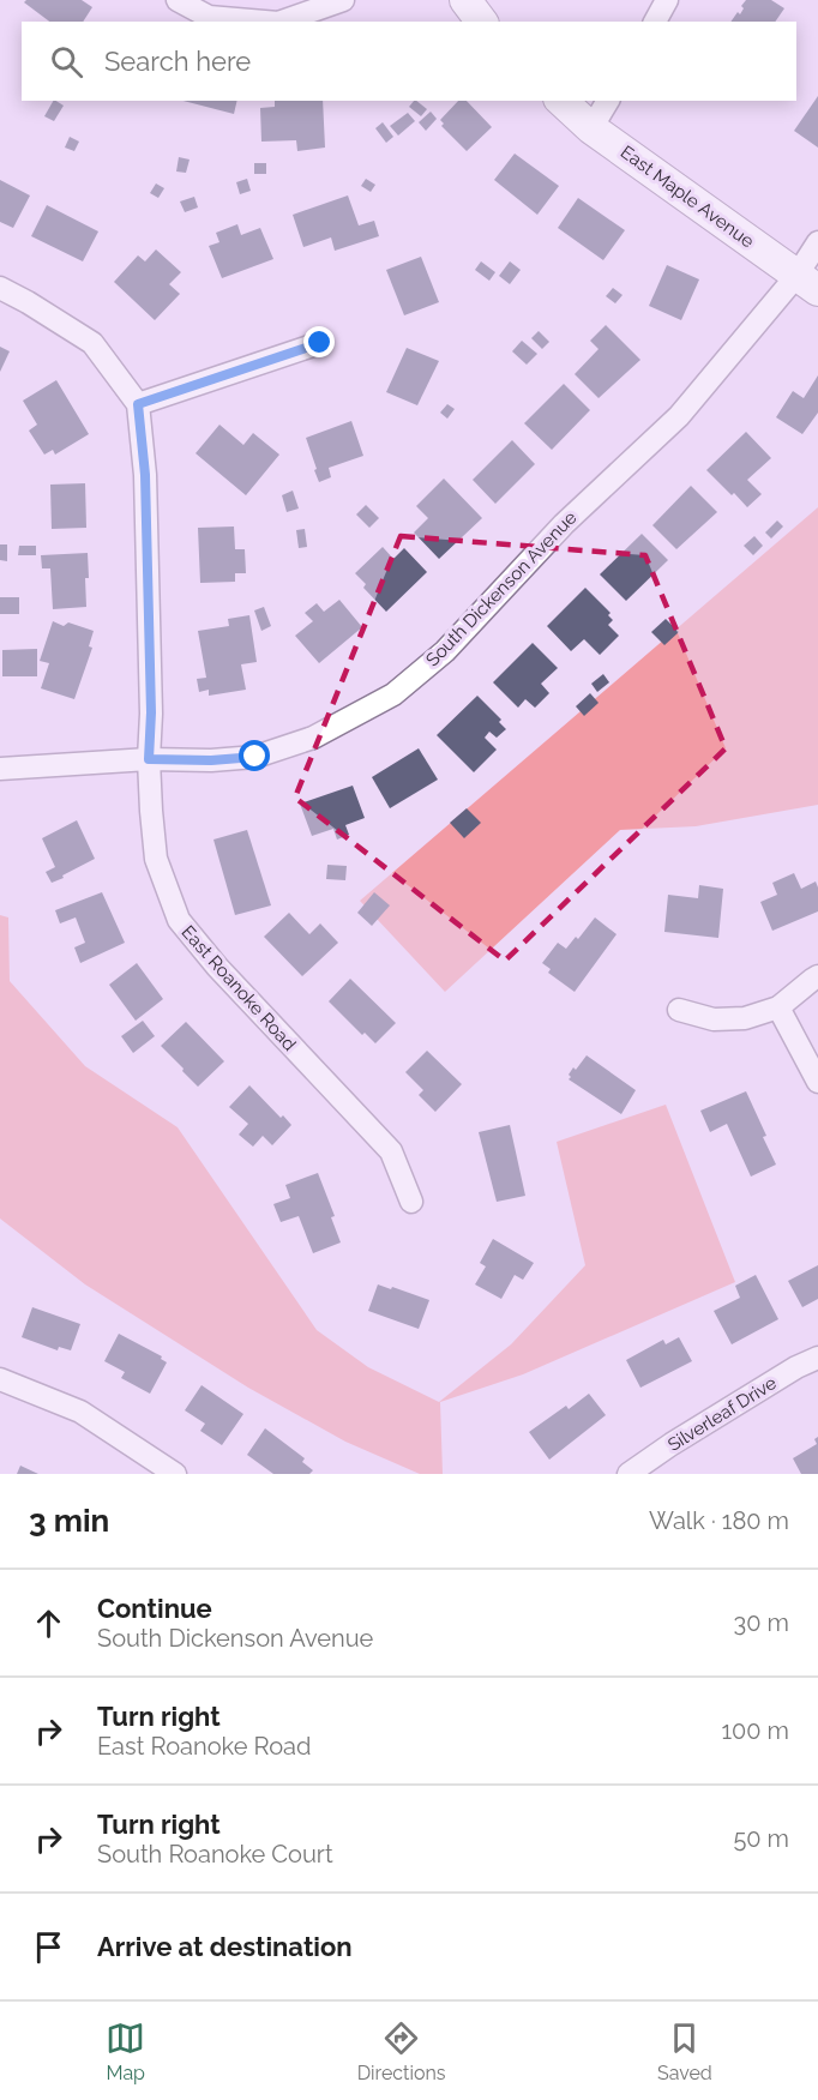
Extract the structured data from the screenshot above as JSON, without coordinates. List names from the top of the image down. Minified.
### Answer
{"streets":{"main road":["East Maple Avenue"],"street":["South Dickenson Avenue","East Roanoke Road","Silverleaf Drive"]},"crossings":[["East Maple Avenue","South Dickenson Avenue"],["South Dickenson Avenue","East Roanoke Road"]],"page":{"search":"Search here","heading":["3 min","Walk · 180 m"],"list":[["Continue","South Dickenson Avenue","30 m"],["Turn right","East Roanoke Road","100 m"],["Turn right","South Roanoke Court","50 m"],"Arrive at destination"],"nav":["Map","Directions","Saved"]}}
